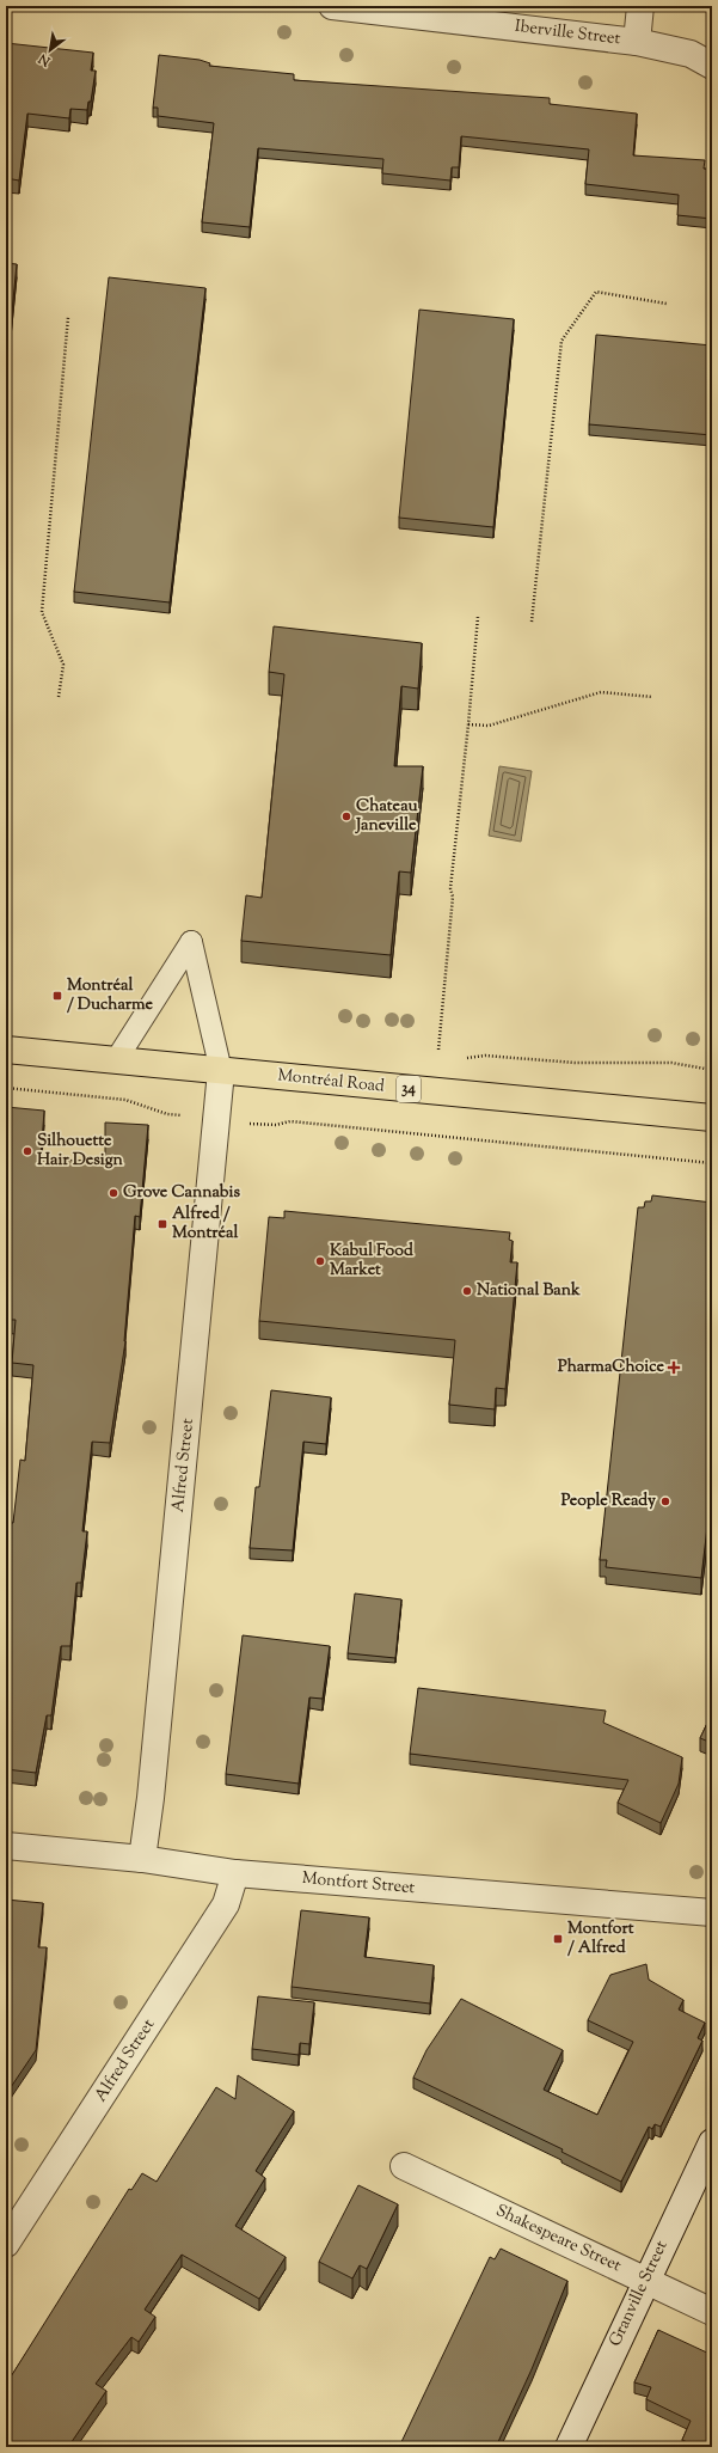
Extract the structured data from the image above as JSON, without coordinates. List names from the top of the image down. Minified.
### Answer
{"streets":{"main road":["Montréal Road","34"],"street":["Iberville Street","Alfred Street","Montfort Street","Shakespeare Street","Granville Street"]},"crossings":[["Montréal Road","Alfred Street"],["Alfred Street","Montfort Street"],["Shakespeare Street","Granville Street"]],"places":{"other":["Chateau Janeville","Silhouette Hair Design","Grove Cannabis","Kabul Food Market","National Bank","People Ready"],"transit":["Montréal / Ducharme","Alfred / Montréal","Montfort / Alfred"],"health":["PharmaChoice"]},"north":"bottom left"}
